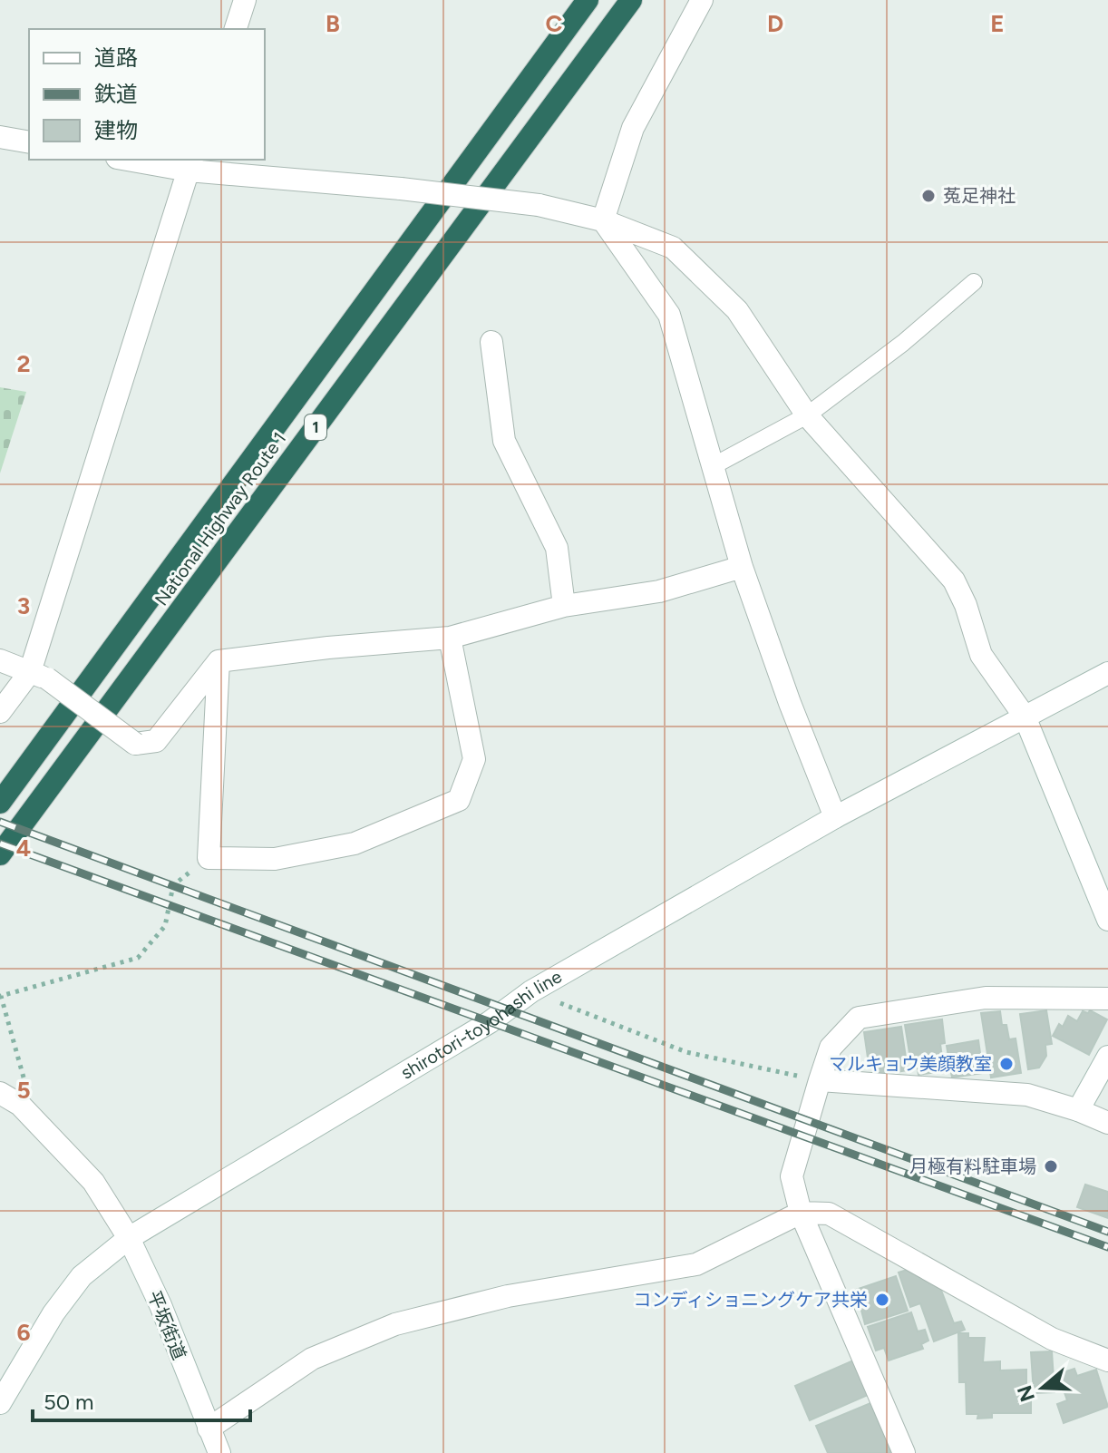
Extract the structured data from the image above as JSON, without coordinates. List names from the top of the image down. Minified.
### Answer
{"streets":{"highway":["1","National Highway Route 1"],"street":["shirotori-toyohashi line","平坂街道"]},"crossings":[["shirotori-toyohashi line","平坂街道"]],"places":["菟足神社","マルキョウ美顔教室","月極有料駐車場","コンディショニングケア共栄"],"legend":["道路","鉄道","建物"],"scale_bar":"50 m","north":"left","grid":{"columns":["B","C","D","E"],"rows":["2","3","4","5","6"]}}
